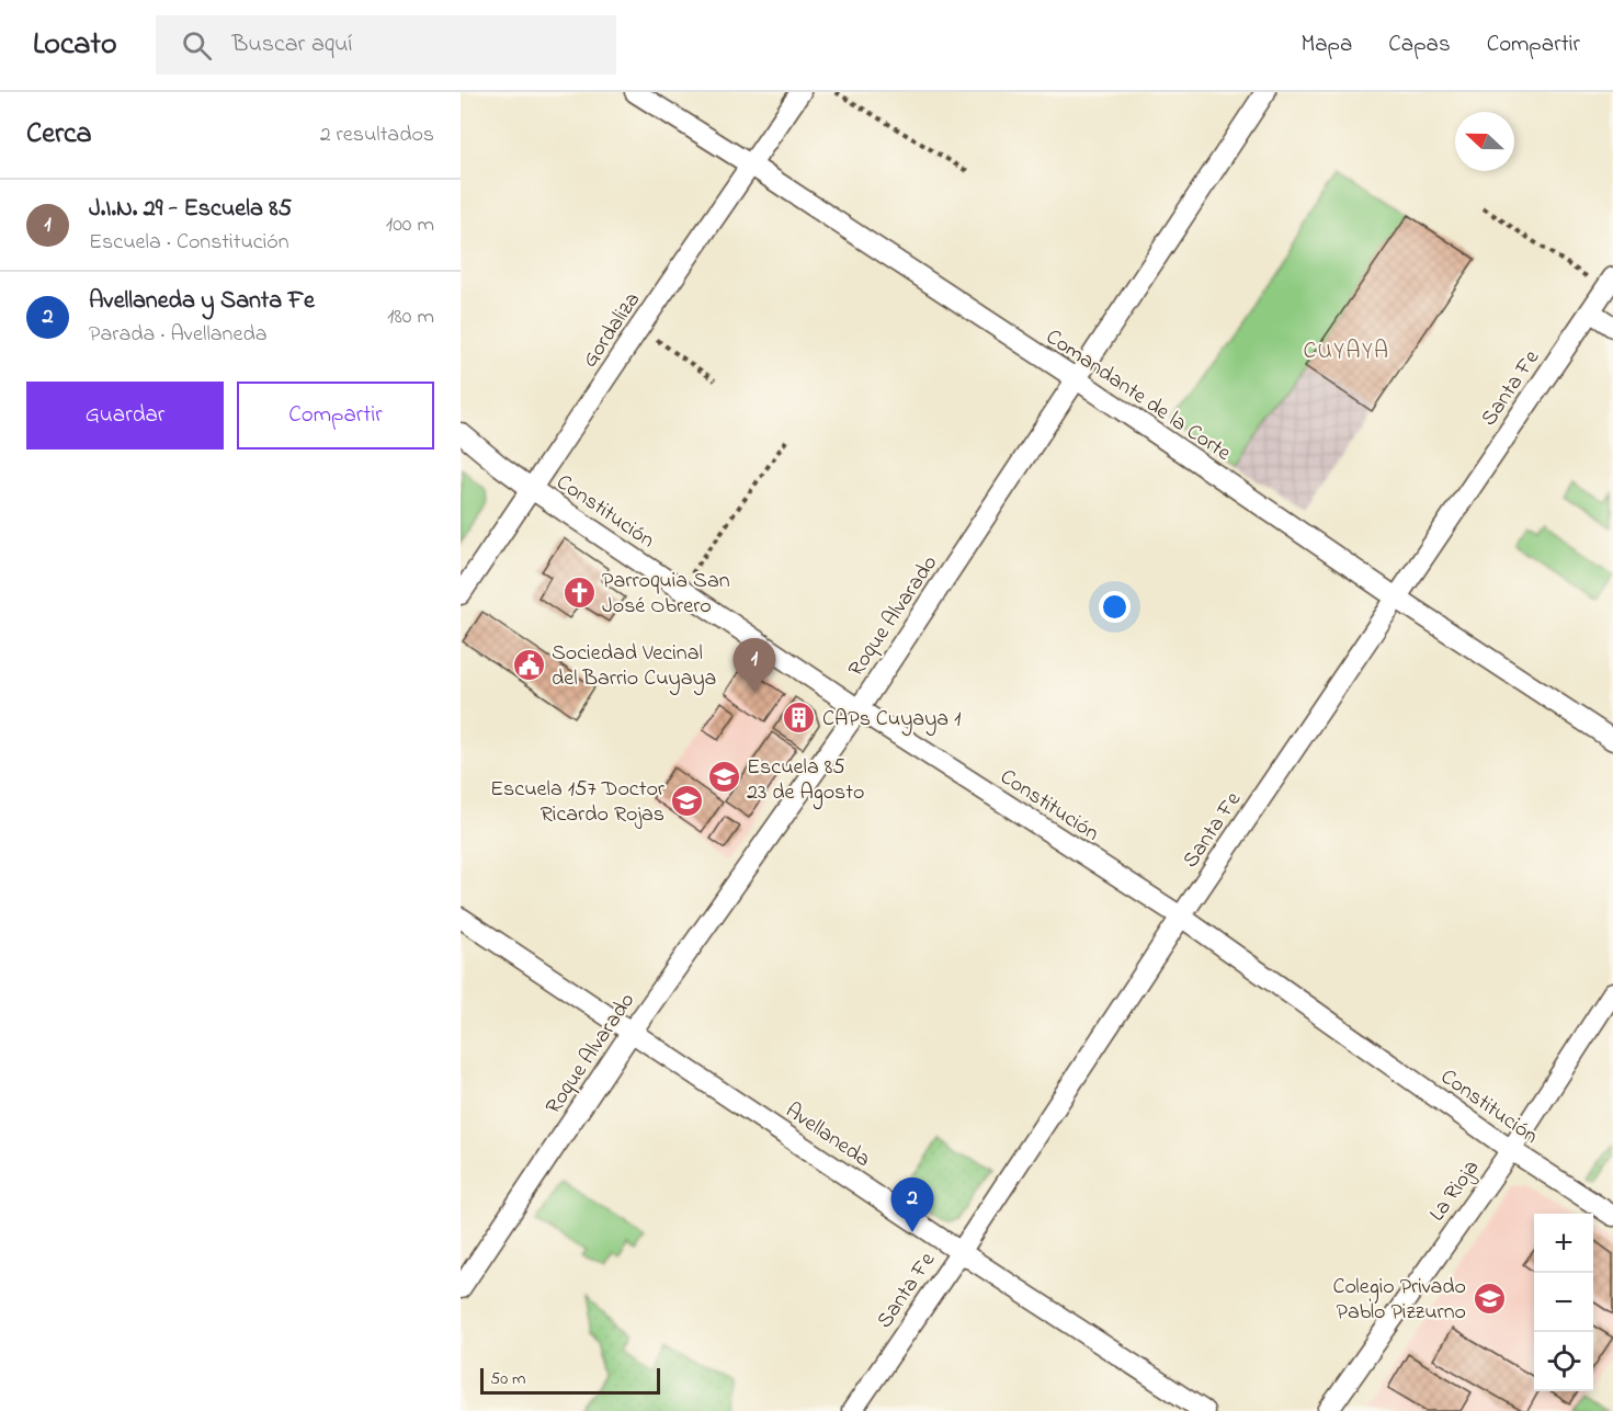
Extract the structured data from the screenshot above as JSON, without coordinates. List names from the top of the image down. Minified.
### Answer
{"streets":{"street":["Gordaliza","Santa Fe","Comandante de la Corte","Constitución","Roque Alvarado","Avellaneda","La Rioja"]},"crossings":[["Gordaliza","Comandante de la Corte"],["Gordaliza","Constitución"],["Santa Fe","Comandante de la Corte"],["Santa Fe","Constitución"],["Santa Fe","Avellaneda"],["Comandante de la Corte","Roque Alvarado"],["Constitución","Roque Alvarado"],["Constitución","La Rioja"],["Roque Alvarado","Avellaneda"]],"districts":["CUYAYA"],"places":{"church":["Parroquia San José Obrero"],"public building":["Sociedad Vecinal del Barrio Cuyaya"],"building":["CAPs Cuyaya 1"],"school or university":["Escuela 85 23 de Agosto","Escuela 157 Doctor Ricardo Rojas","Colegio Privado Pablo Pizzurno"]},"scale_bar":"50 m","north":"left","page":{"header":"Locato","search":"Buscar aquí","nav":["Mapa","Capas","Compartir"],"heading":["Cerca","2 resultados"],"list":[{"mark":"1","name":"J.I.N. 29 - Escuela 85","note":"Escuela · Constitución","value":"100 m"},{"mark":"2","name":"Avellaneda y Santa Fe","note":"Parada · Avellaneda","value":"180 m"}],"buttons":["Guardar","Compartir"],"pins":["1","2"],"map_buttons":["+","−"],"scale":"50 m"}}
